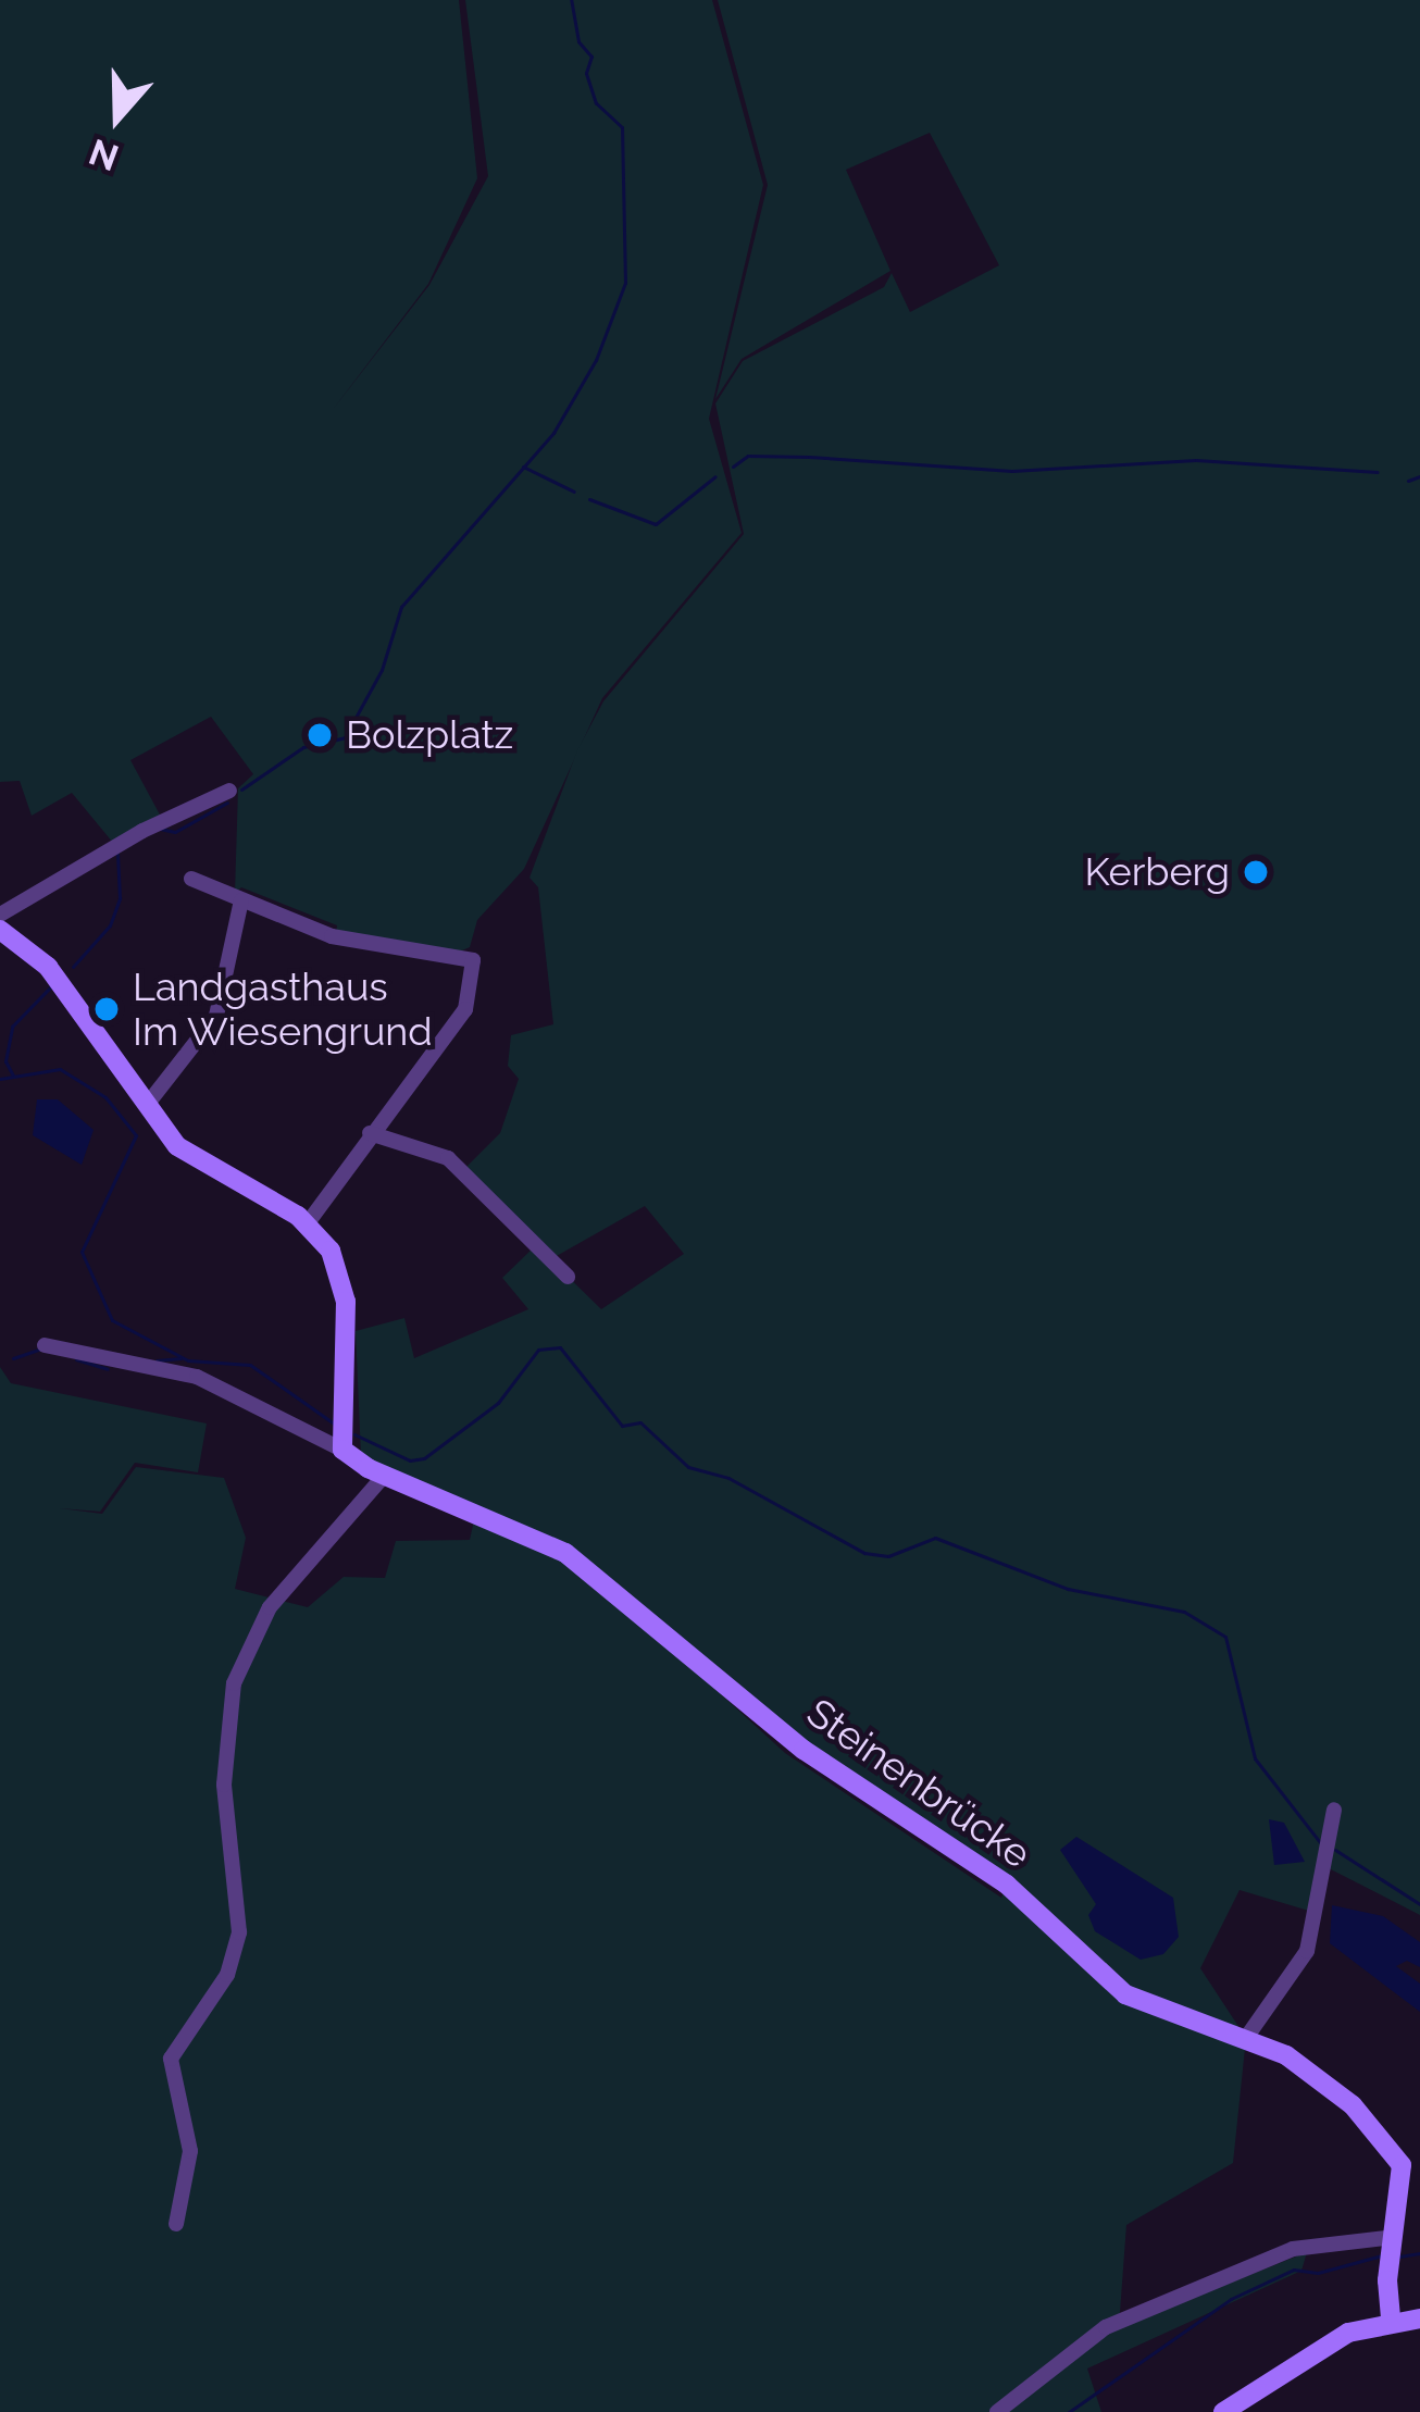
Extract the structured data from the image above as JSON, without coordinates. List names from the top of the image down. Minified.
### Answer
{"streets":{"main road":["Steinenbrücke"]},"places":["Bolzplatz","Kerberg","Landgasthaus Im Wiesengrund"],"north":"bottom"}
